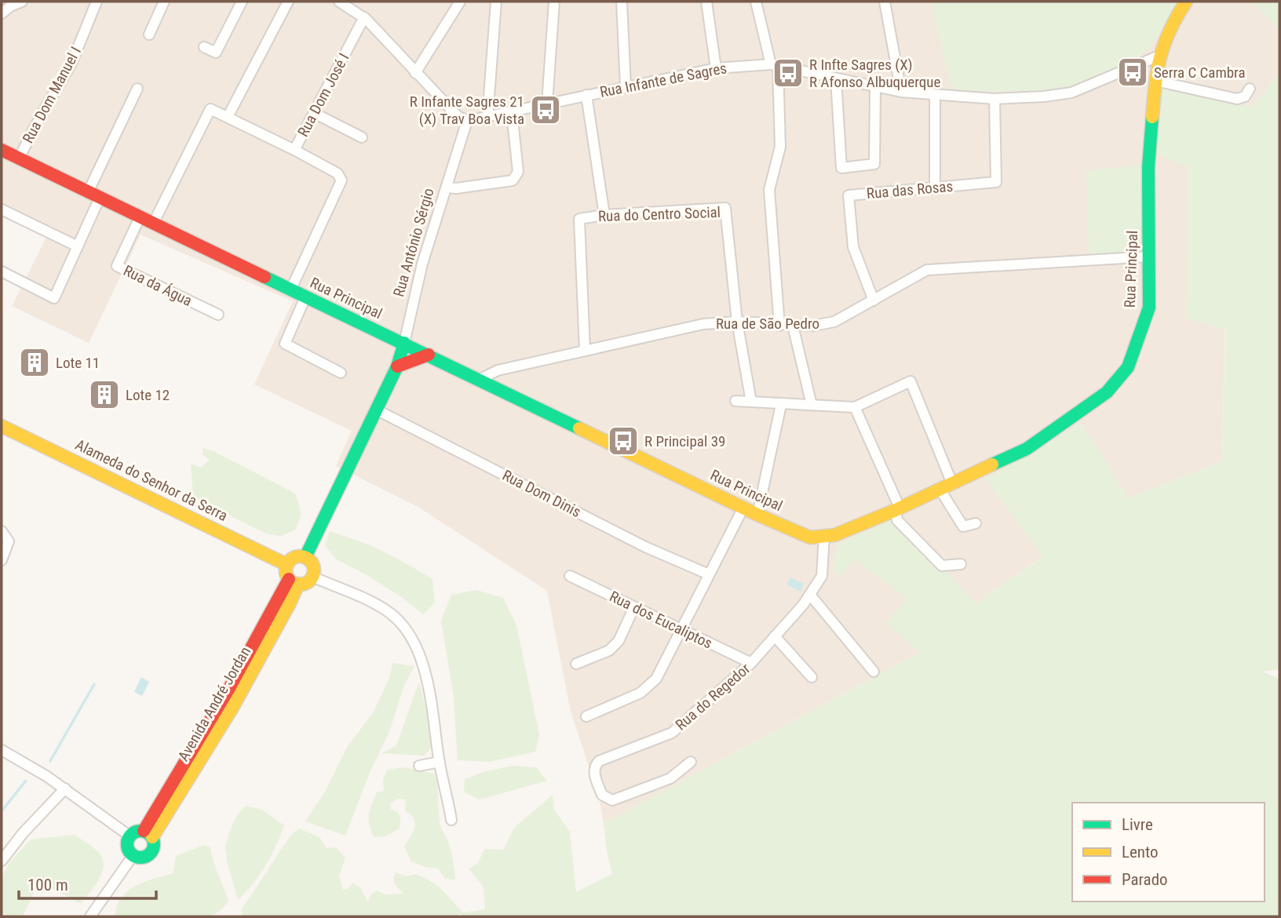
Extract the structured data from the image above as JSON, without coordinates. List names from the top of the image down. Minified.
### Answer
{"streets":{"street":["Rua Infante de Sagres","Rua Dom Manuel I","Rua Dom José I","Rua das Rosas","Rua do Centro Social","Rua António Sérgio","Rua Principal","Rua da Água","Rua de São Pedro","Alameda do Senhor da Serra","Rua Dom Dinis","Rua dos Eucaliptos","Rua do Regedor","Avenida André Jordan"]},"crossings":[["Rua Infante de Sagres","Rua das Rosas"],["Rua Infante de Sagres","Rua António Sérgio"],["Rua Infante de Sagres","Rua Principal"],["Rua Dom Manuel I","Rua Principal"],["Rua Dom José I","Rua Principal"],["Rua das Rosas","Rua de São Pedro"],["Rua do Centro Social","Rua de São Pedro"],["Rua António Sérgio","Rua Principal"],["Rua António Sérgio","Alameda do Senhor da Serra"],["Rua António Sérgio","Rua Dom Dinis"],["Rua António Sérgio","Avenida André Jordan"],["Rua Principal","Rua da Água"],["Rua Principal","Rua de São Pedro"],["Rua Principal","Rua do Regedor"],["Alameda do Senhor da Serra","Avenida André Jordan"],["Rua dos Eucaliptos","Rua do Regedor"]],"places":{"bus stop":["Serra C Cambra","R Infte Sagres (X) R Afonso Albuquerque","R Infante Sagres 21 (X) Trav Boa Vista","R Principal 39"],"building":["Lote 11","Lote 12"]},"legend":["Livre","Lento","Parado"],"scale_bar":"100 m"}
